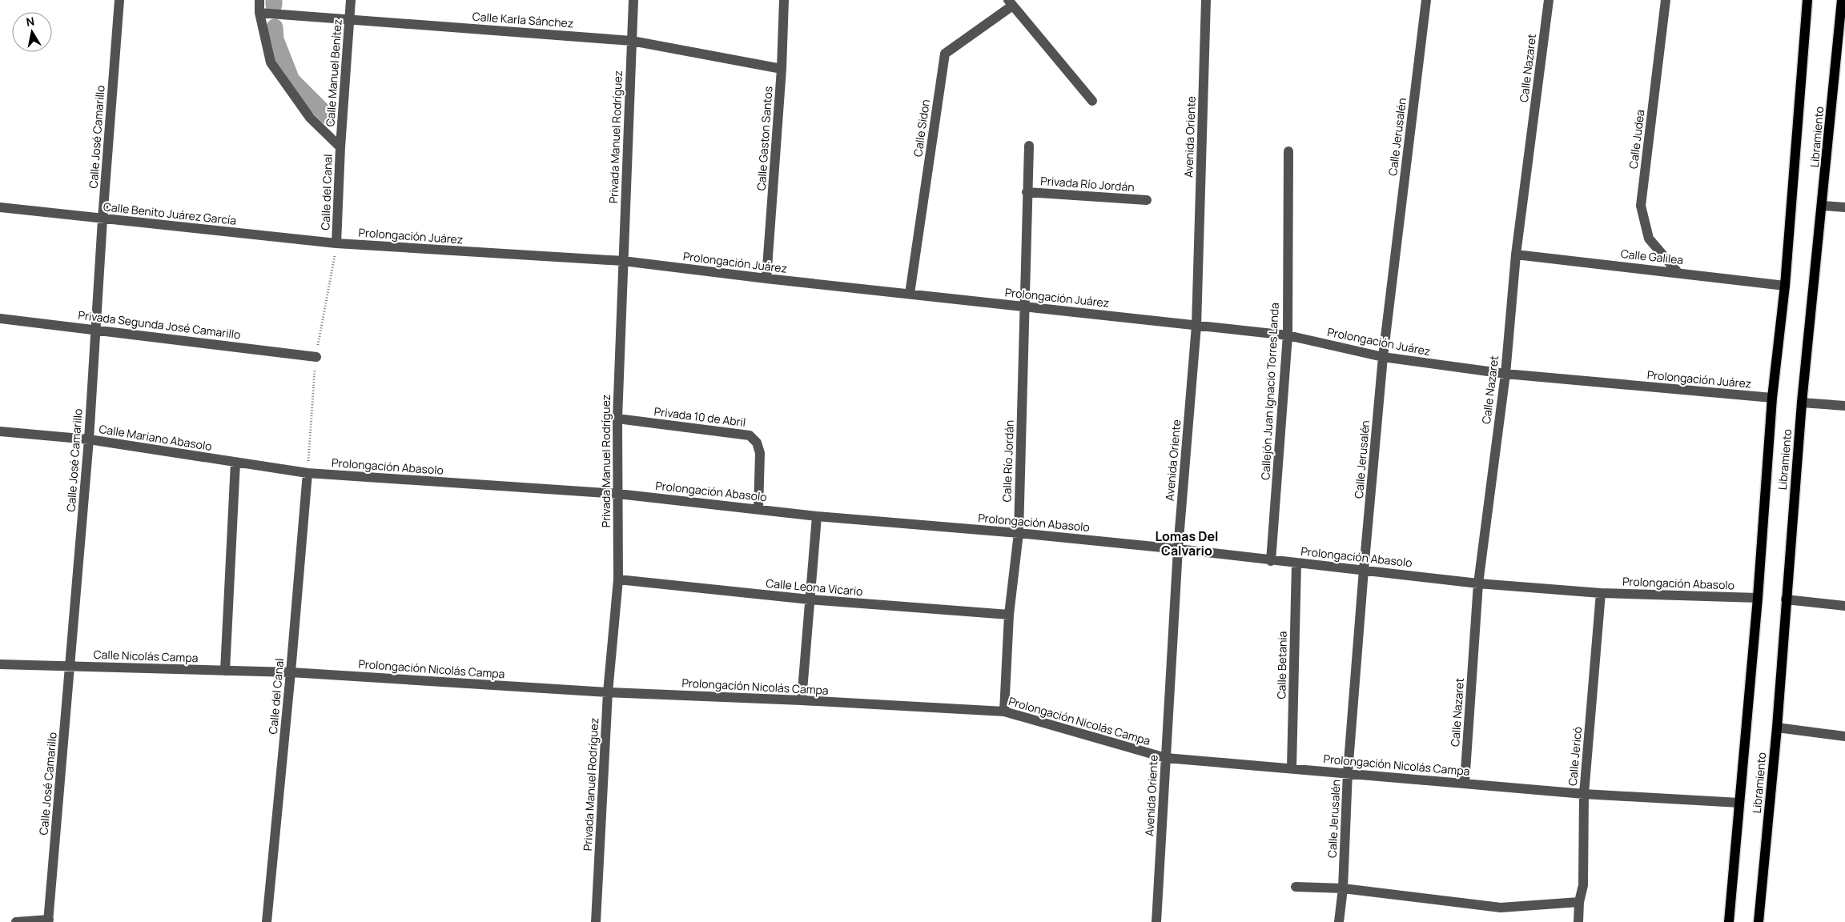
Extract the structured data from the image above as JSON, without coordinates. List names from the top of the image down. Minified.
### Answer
{"streets":{"main road":["Libramiento"],"street":["Calle Karla Sánchez","Calle Nazaret","Calle Manuel Benítez","Calle Sidon","Calle José Camarillo","Privada Manuel Rodríguez","Avenida Oriente","Calle Jerusalén","Calle Gaston Santos","Calle Judea","Privada Río Jordán","Calle del Canal","Calle Benito Juárez García","Prolongación Juárez","Calle Galilea","Privada Segunda José Camarillo","Callejón Juan Ignacio Torres Landa","Privada 10 de Abril","Calle Mariano Abasolo","Calle Río Jordán","Prolongación Abasolo","Calle Leona Vicario","Calle Nicolás Campa","Calle Betania","Prolongación Nicolás Campa","Calle Jericó"]},"crossings":[["Calle Karla Sánchez","Calle Manuel Benítez"],["Calle Karla Sánchez","Privada Manuel Rodríguez"],["Calle Karla Sánchez","Calle Gaston Santos"],["Calle Karla Sánchez","Calle del Canal"],["Calle Nazaret","Prolongación Juárez"],["Calle Nazaret","Calle Galilea"],["Calle Nazaret","Prolongación Abasolo"],["Calle Nazaret","Prolongación Nicolás Campa"],["Calle Manuel Benítez","Calle del Canal"],["Calle Sidon","Prolongación Juárez"],["Calle José Camarillo","Calle Benito Juárez García"],["Calle José Camarillo","Privada Segunda José Camarillo"],["Calle José Camarillo","Calle Mariano Abasolo"],["Calle José Camarillo","Calle Nicolás Campa"],["Privada Manuel Rodríguez","Prolongación Juárez"],["Privada Manuel Rodríguez","Privada 10 de Abril"],["Privada Manuel Rodríguez","Prolongación Abasolo"],["Privada Manuel Rodríguez","Calle Leona Vicario"],["Privada Manuel Rodríguez","Prolongación Nicolás Campa"],["Avenida Oriente","Prolongación Juárez"],["Avenida Oriente","Prolongación Abasolo"],["Avenida Oriente","Prolongación Nicolás Campa"],["Calle Jerusalén","Prolongación Juárez"],["Calle Jerusalén","Prolongación Abasolo"],["Calle Jerusalén","Prolongación Nicolás Campa"],["Libramiento","Prolongación Juárez"],["Libramiento","Calle Galilea"],["Libramiento","Prolongación Abasolo"],["Libramiento","Prolongación Nicolás Campa"],["Calle Gaston Santos","Prolongación Juárez"],["Calle Judea","Calle Galilea"],["Privada Río Jordán","Prolongación Juárez"],["Privada Río Jordán","Calle Río Jordán"],["Calle del Canal","Calle Benito Juárez García"],["Calle del Canal","Prolongación Juárez"],["Calle del Canal","Calle Mariano Abasolo"],["Calle del Canal","Prolongación Abasolo"],["Calle del Canal","Calle Nicolás Campa"],["Calle del Canal","Prolongación Nicolás Campa"],["Calle Benito Juárez García","Prolongación Juárez"],["Prolongación Juárez","Callejón Juan Ignacio Torres Landa"],["Prolongación Juárez","Calle Río Jordán"],["Callejón Juan Ignacio Torres Landa","Prolongación Abasolo"],["Privada 10 de Abril","Prolongación Abasolo"],["Calle Mariano Abasolo","Prolongación Abasolo"],["Calle Río Jordán","Prolongación Abasolo"],["Calle Río Jordán","Calle Leona Vicario"],["Calle Río Jordán","Prolongación Nicolás Campa"],["Prolongación Abasolo","Calle Betania"],["Prolongación Abasolo","Calle Jericó"],["Calle Nicolás Campa","Prolongación Nicolás Campa"],["Calle Betania","Prolongación Nicolás Campa"],["Prolongación Nicolás Campa","Calle Jericó"]],"districts":["Lomas Del Calvario"],"north":"top"}
